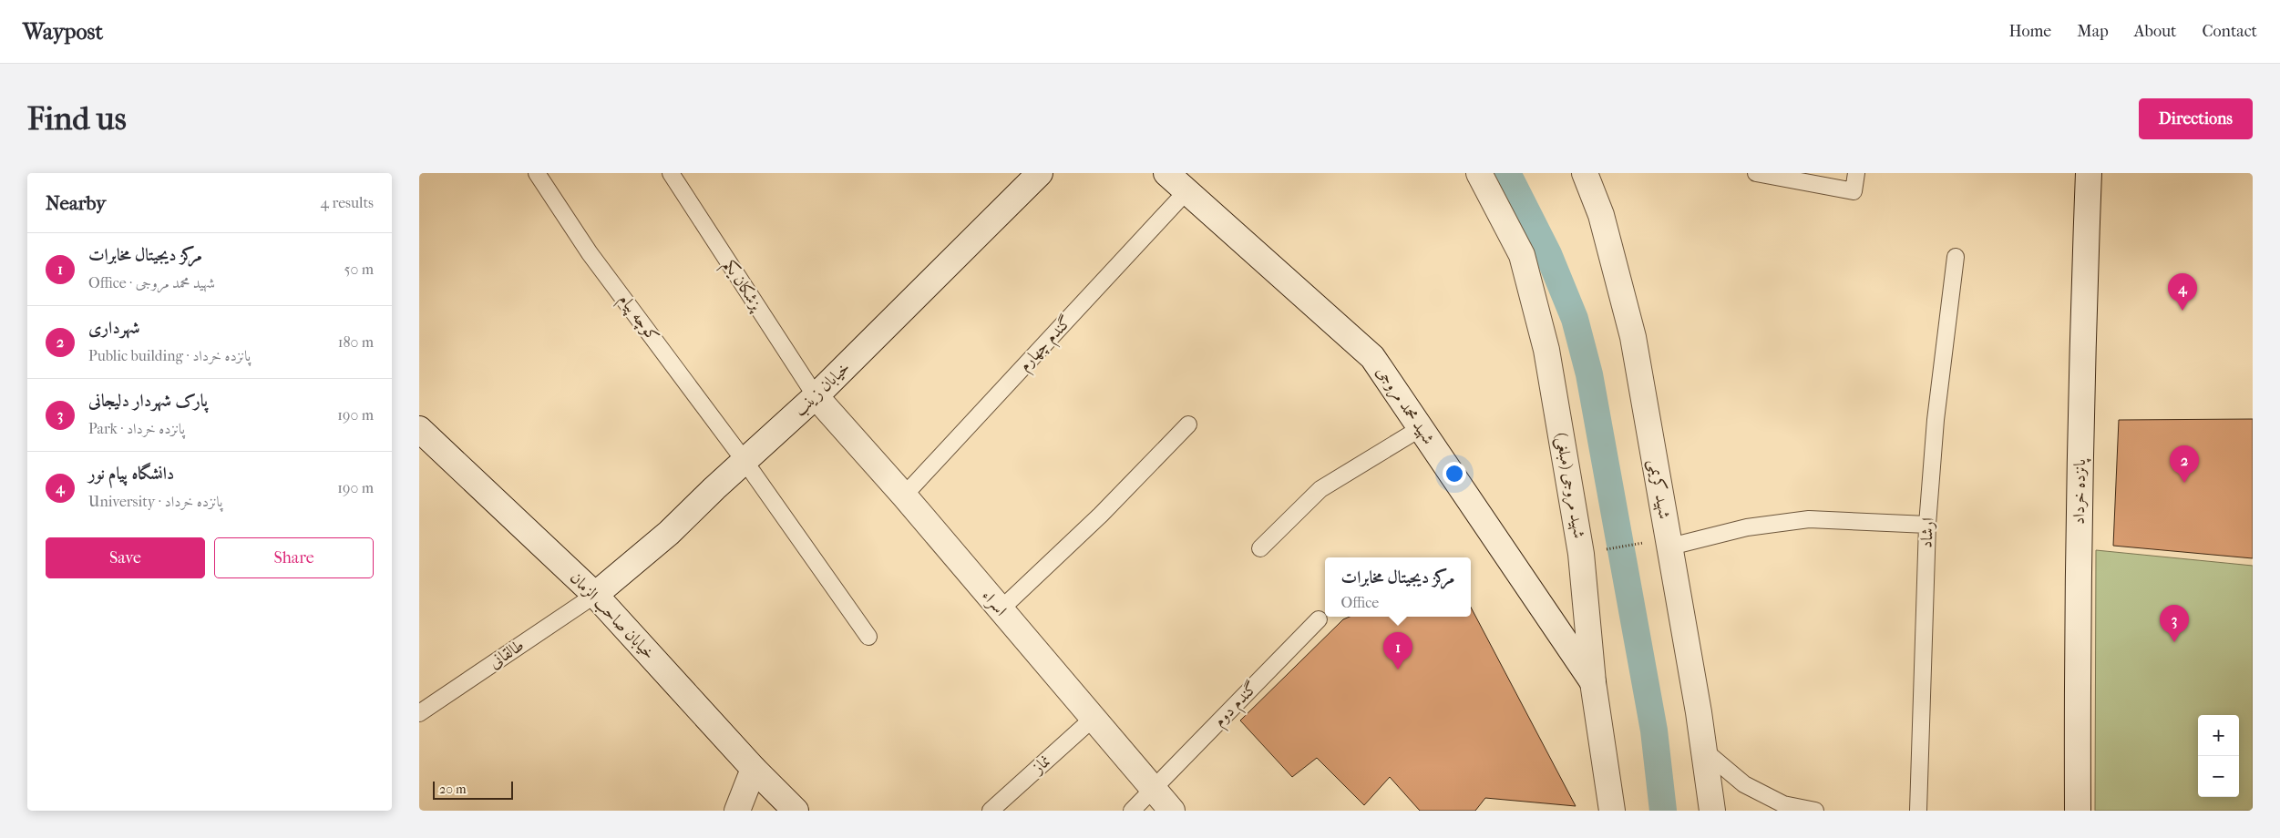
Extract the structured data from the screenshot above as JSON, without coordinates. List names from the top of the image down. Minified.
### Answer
{"streets":{"street":["خیابان زینب","شهید محمد مروجی","شهید مروجی (مبلغی)","شهید کریمی","پانزده خرداد","اسراء","خیابان صاحب الزمان"],"lane":["پزشکان یکم","کوچه پیام","گندم چهارم","ارشاد","طالقانی","گندم دوم","نماز"]},"crossings":[["پزشکان یکم","خیابان زینب"],["پزشکان یکم","اسراء"],["کوچه پیام","خیابان زینب"],["گندم چهارم","شهید محمد مروجی"],["گندم چهارم","اسراء"],["خیابان زینب","اسراء"],["خیابان زینب","خیابان صاحب الزمان"],["خیابان زینب","طالقانی"],["شهید محمد مروجی","شهید مروجی (مبلغی)"],["اسراء","گندم دوم"],["اسراء","نماز"],["خیابان صاحب الزمان","طالقانی"]],"scale_bar":"20 m","page":{"header":"Waypost","nav":["Home","Map","About","Contact"],"buttons":["Directions",["Save","Share"]],"title":"Find us","heading":["Nearby","4 results"],"list":[{"mark":"1","name":"مرکز دیجیتال مخابرات","note":"Office · شهید محمد مروجی","value":"50 m"},{"mark":"2","name":"شهرداری","note":"Public building · پانزده خرداد","value":"180 m"},{"mark":"3","name":"پارک شهردار دلیجانی","note":"Park · پانزده خرداد","value":"190 m"},{"mark":"4","name":"دانشگاه پیام نور","note":"University · پانزده خرداد","value":"190 m"}],"pins":["4","2","3","1"],"popup":["مرکز دیجیتال مخابرات","Office"],"map_buttons":["+","−"],"scale":"20 m"}}
